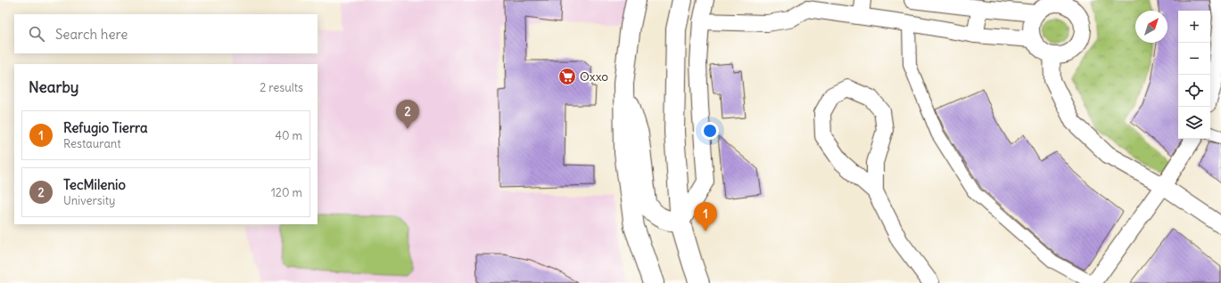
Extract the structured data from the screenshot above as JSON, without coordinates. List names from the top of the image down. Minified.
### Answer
{"places":{"supermarket":["Oxxo"]},"north":"top right","page":{"map_buttons":["+","−"],"search":"Search here","heading":["Nearby","2 results"],"pins":["2","1"],"list":[{"mark":"1","name":"Refugio Tierra","note":"Restaurant","value":"40 m"},{"mark":"2","name":"TecMilenio","note":"University","value":"120 m"}]}}
